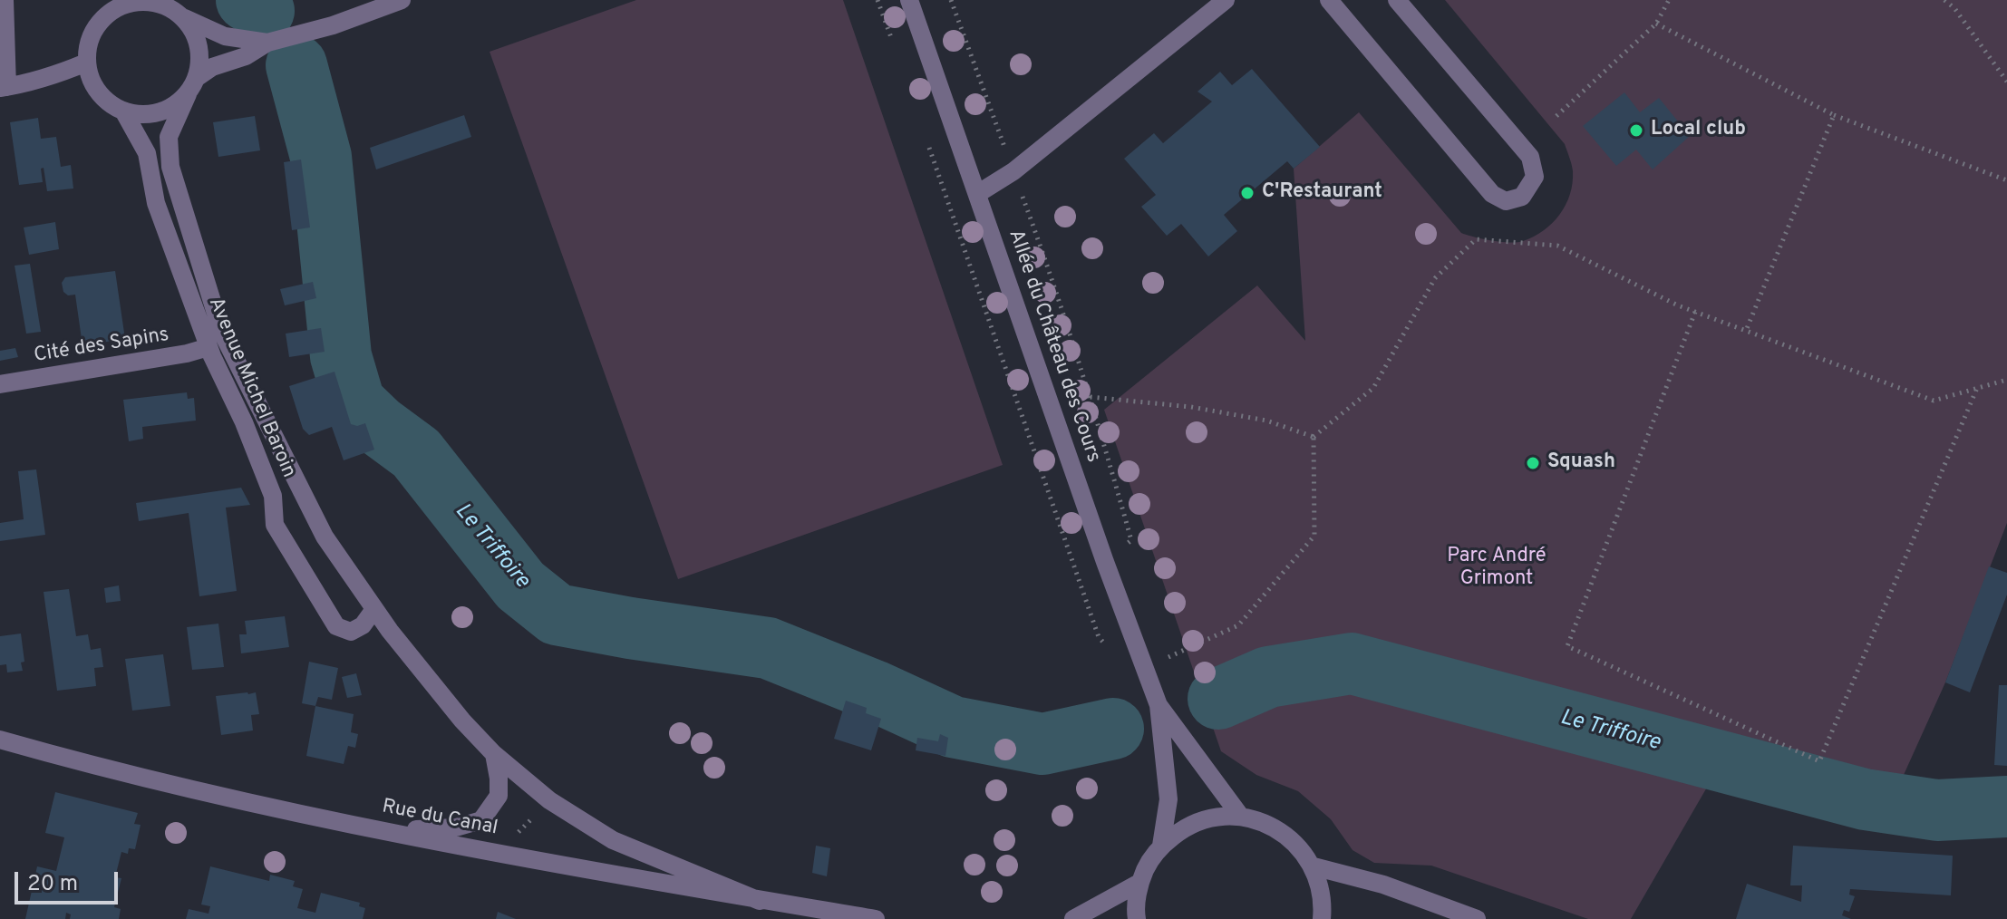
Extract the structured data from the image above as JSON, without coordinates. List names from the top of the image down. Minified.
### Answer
{"streets":{"street":["Cité des Sapins","Allée du Château des Cours","Avenue Michel Baroin","Rue du Canal"]},"crossings":[["Cité des Sapins","Avenue Michel Baroin"],["Avenue Michel Baroin","Rue du Canal"]],"water":["Le Triffoire"],"parks":["Parc André Grimont"],"places":["Local club","C'Restaurant","Squash"],"scale_bar":"20 m"}
